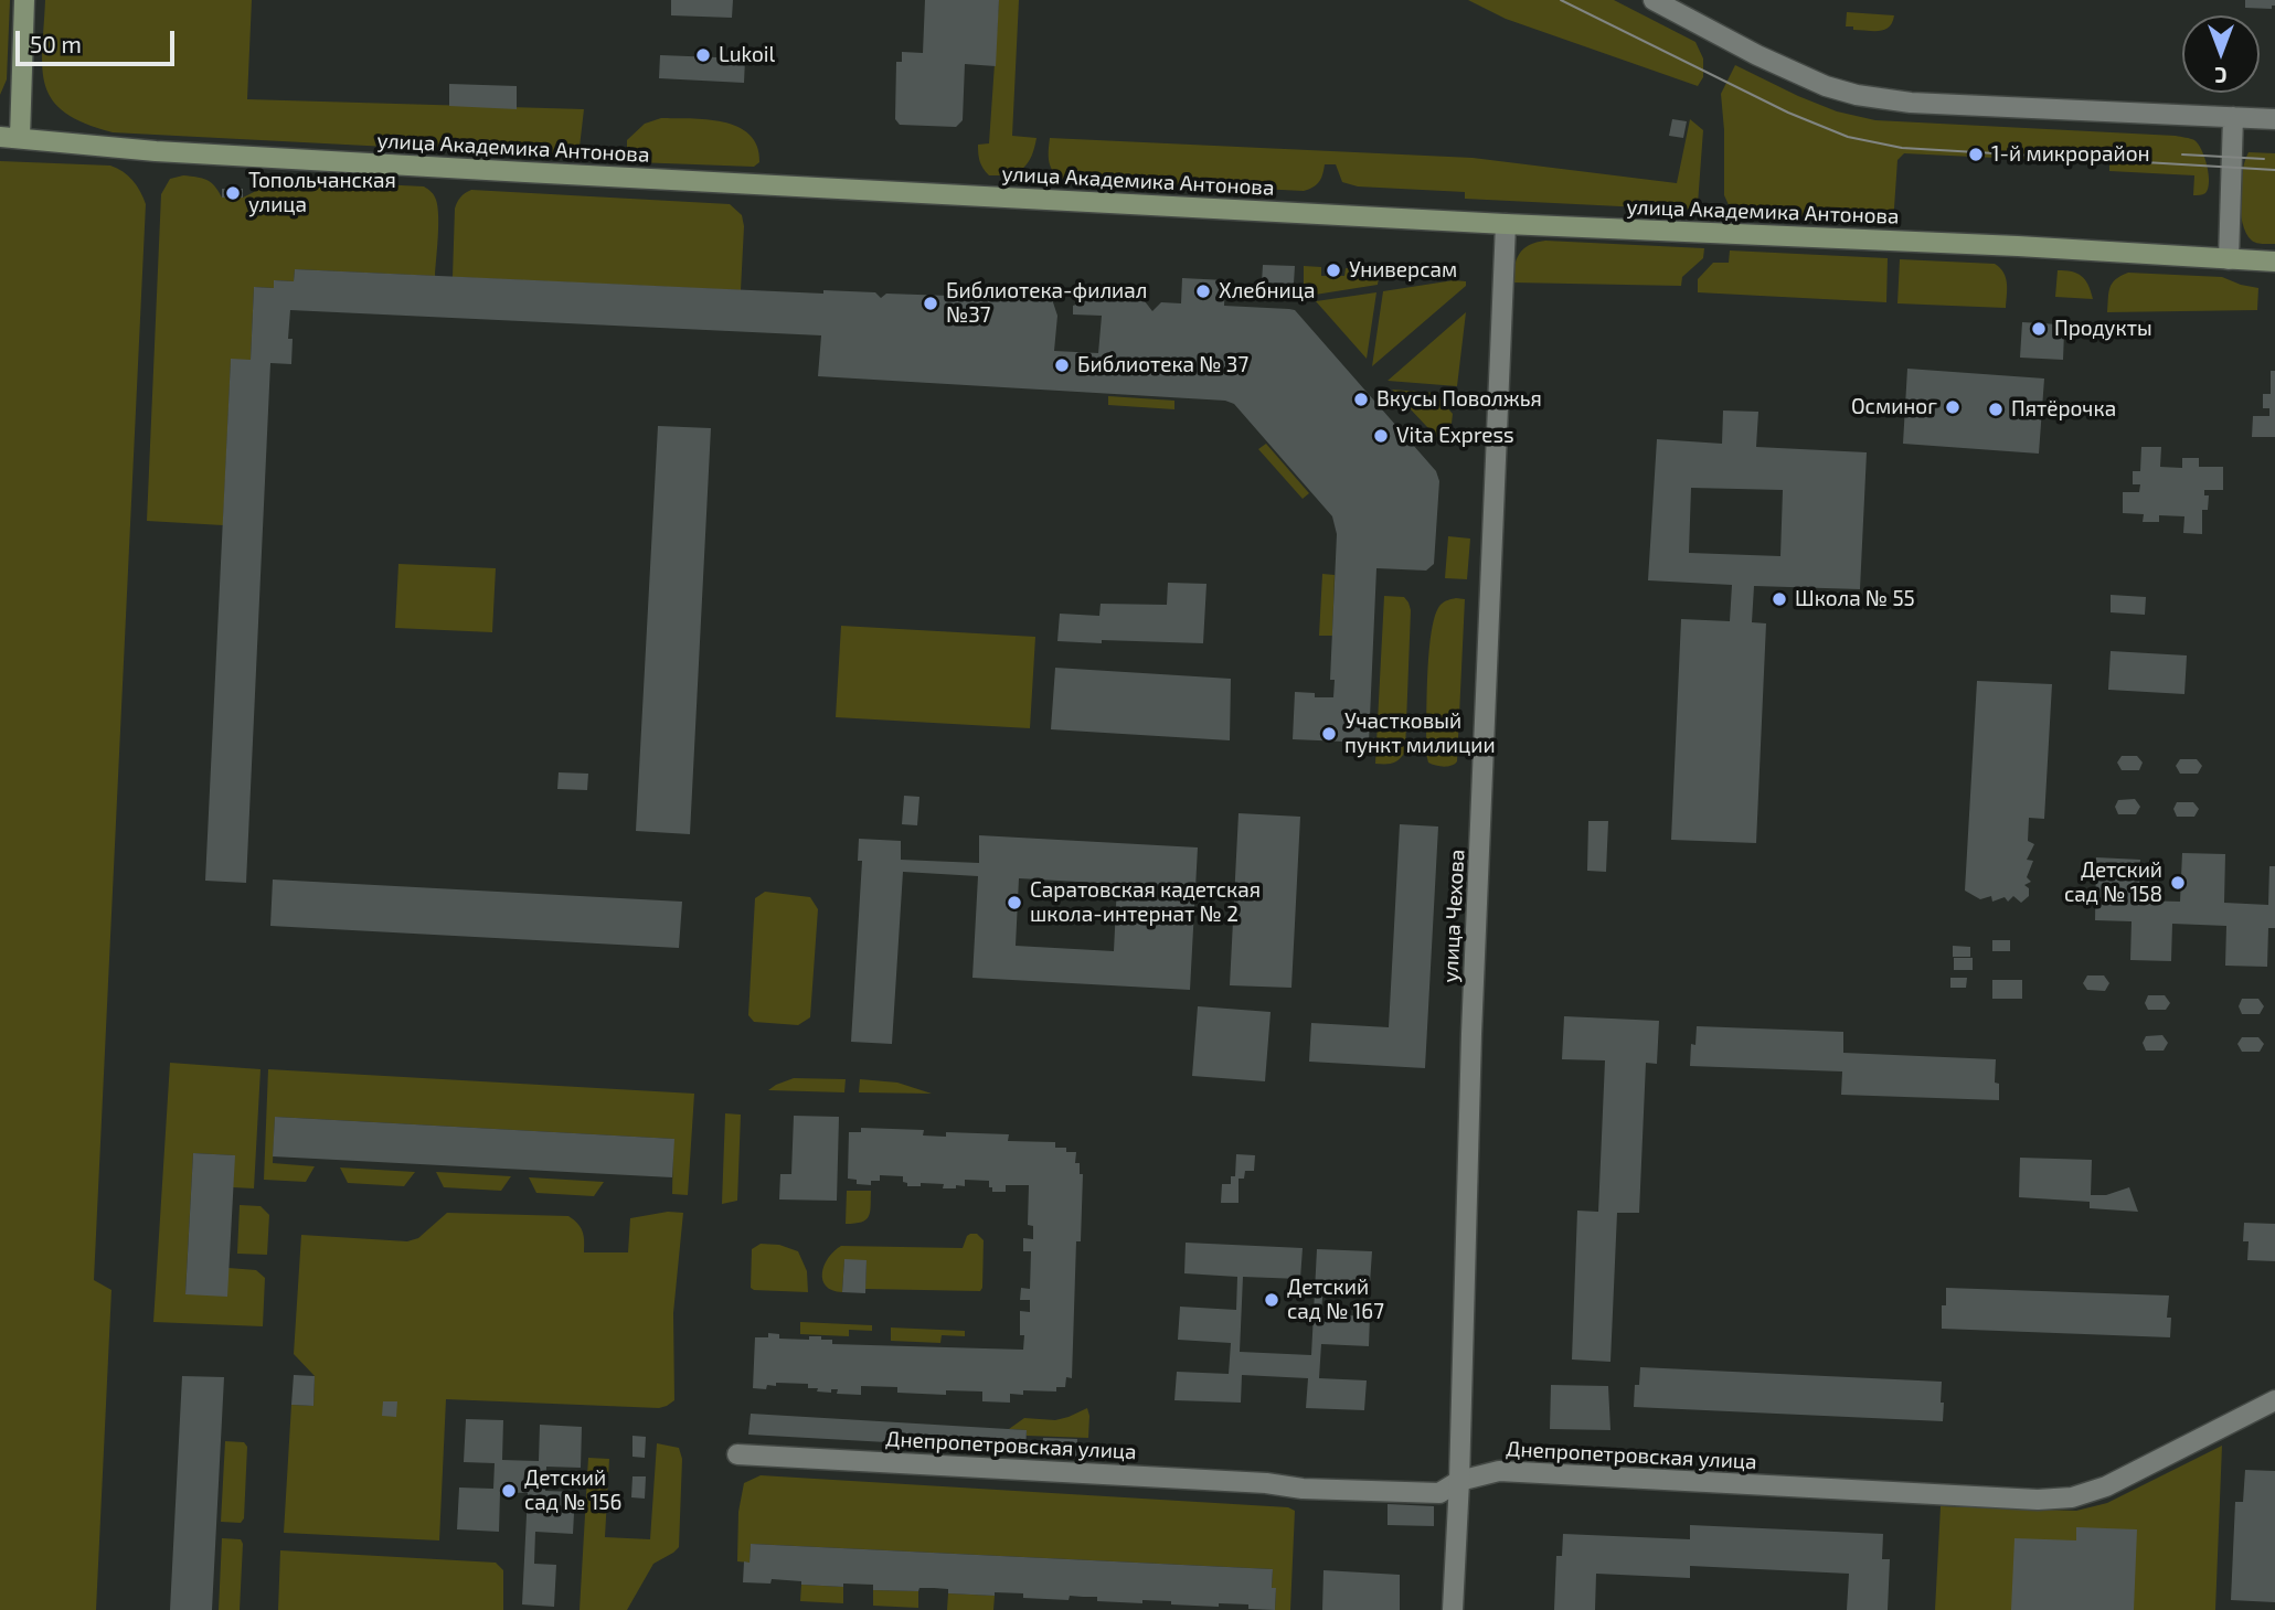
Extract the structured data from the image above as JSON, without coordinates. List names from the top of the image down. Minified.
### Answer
{"streets":{"main road":["улица Академика Антонова"],"street":["улица Чехова","Днепропетровская улица"]},"crossings":[["улица Академика Антонова","улица Чехова"],["улица Чехова","Днепропетровская улица"]],"places":["Lukoil","1-й микрорайон","Топольчанская улица","Универсам","Хлебница","Библиотека-филиал №37","Продукты","Библиотека № 37","Вкусы Поволжья","Осминог","Пятёрочка","Vita Express","Школа № 55","Участковый пункт милиции","Детский сад № 158","Саратовская кадетская школа-интернат № 2","Детский сад № 167","Детский сад № 156"],"scale_bar":"50 m","north":"bottom"}
